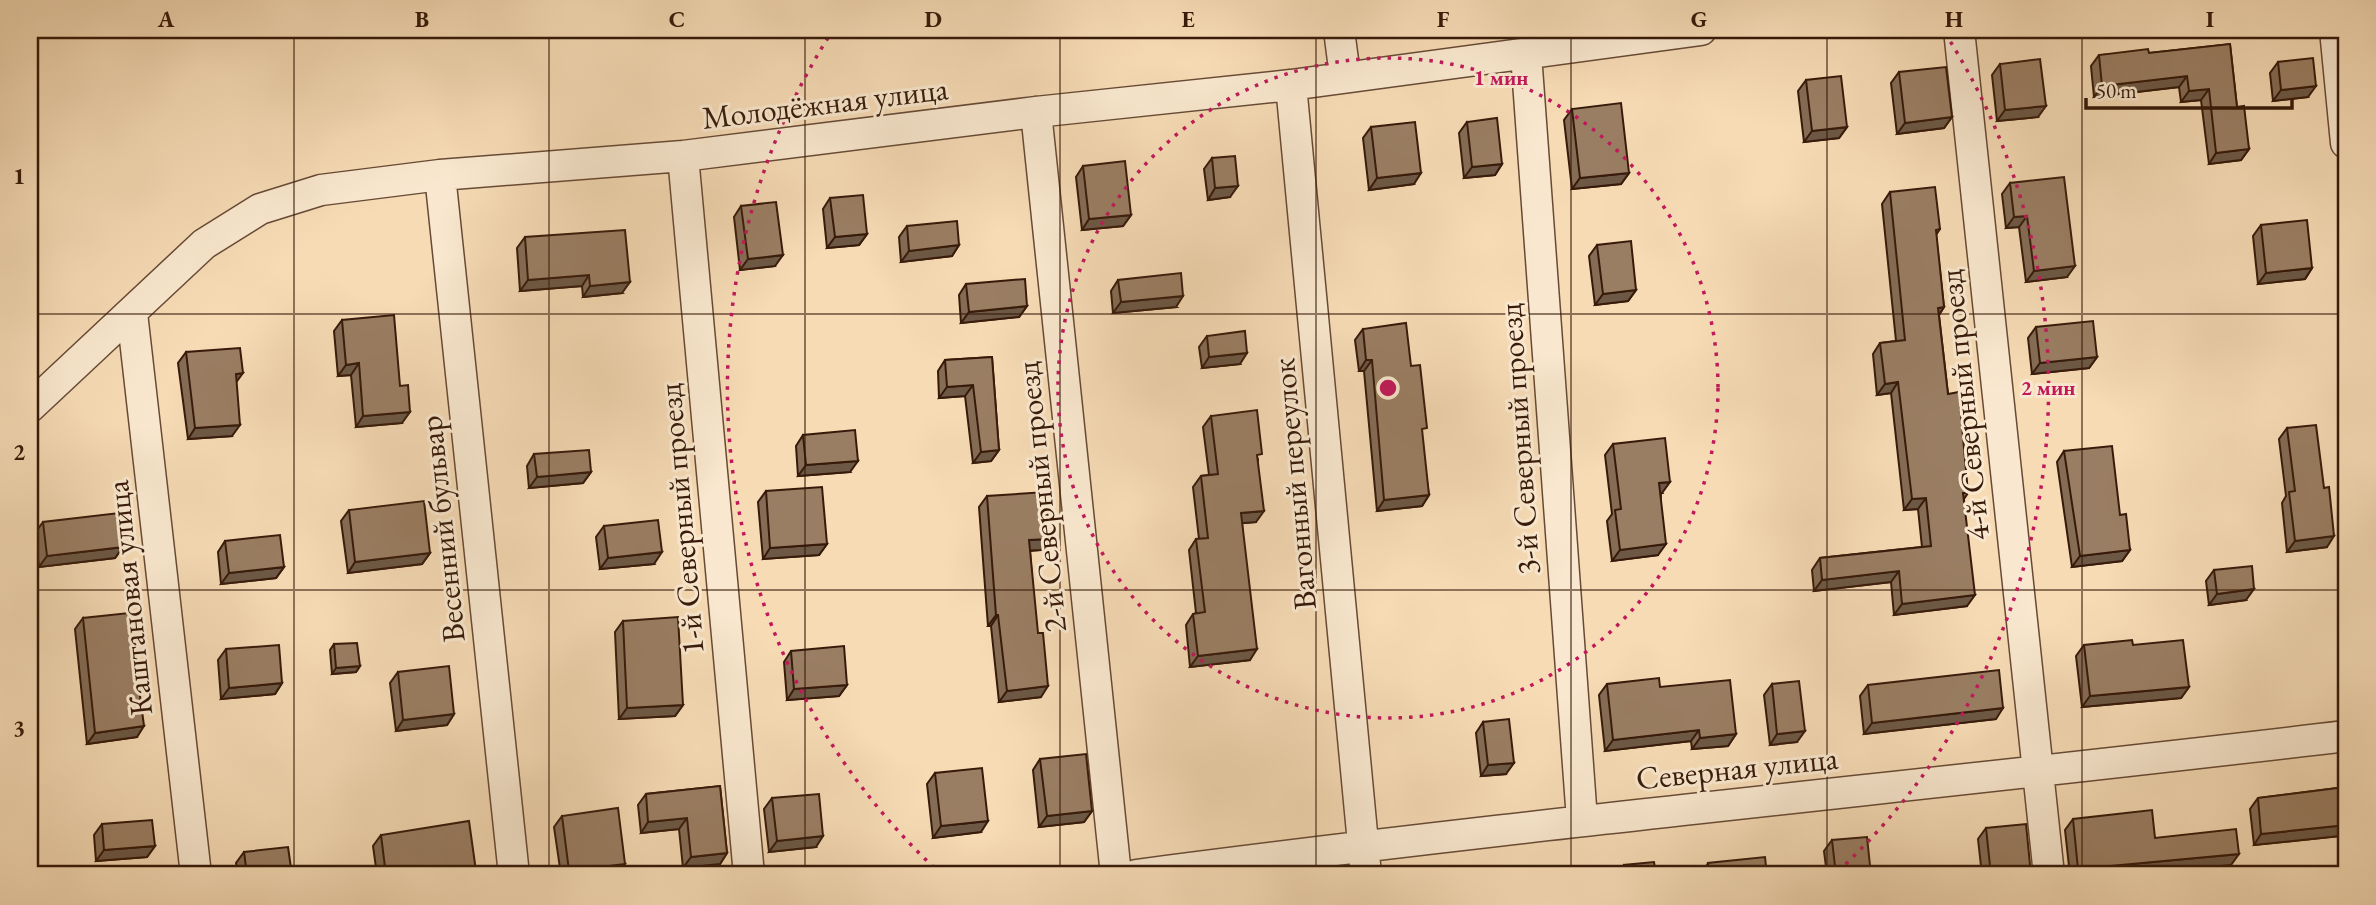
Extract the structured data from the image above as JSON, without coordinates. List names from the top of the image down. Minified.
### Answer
{"streets":{"street":["Молодёжная улица","4-й Северный проезд","3-й Северный проезд","Вагонный переулок","2-й Северный проезд","1-й Северный проезд","Весенний бульвар","Каштановая улица","Северная улица"]},"crossings":[["Молодёжная улица","3-й Северный проезд"],["Молодёжная улица","Вагонный переулок"],["Молодёжная улица","2-й Северный проезд"],["Молодёжная улица","1-й Северный проезд"],["Молодёжная улица","Весенний бульвар"],["Молодёжная улица","Каштановая улица"],["4-й Северный проезд","Северная улица"],["3-й Северный проезд","Северная улица"],["Вагонный переулок","Северная улица"]],"scale_bar":"50 m","grid":{"columns":["A","B","C","D","E","F","G","H","I"],"rows":["1","2","3"]},"rings":["1 мин","2 мин"]}
